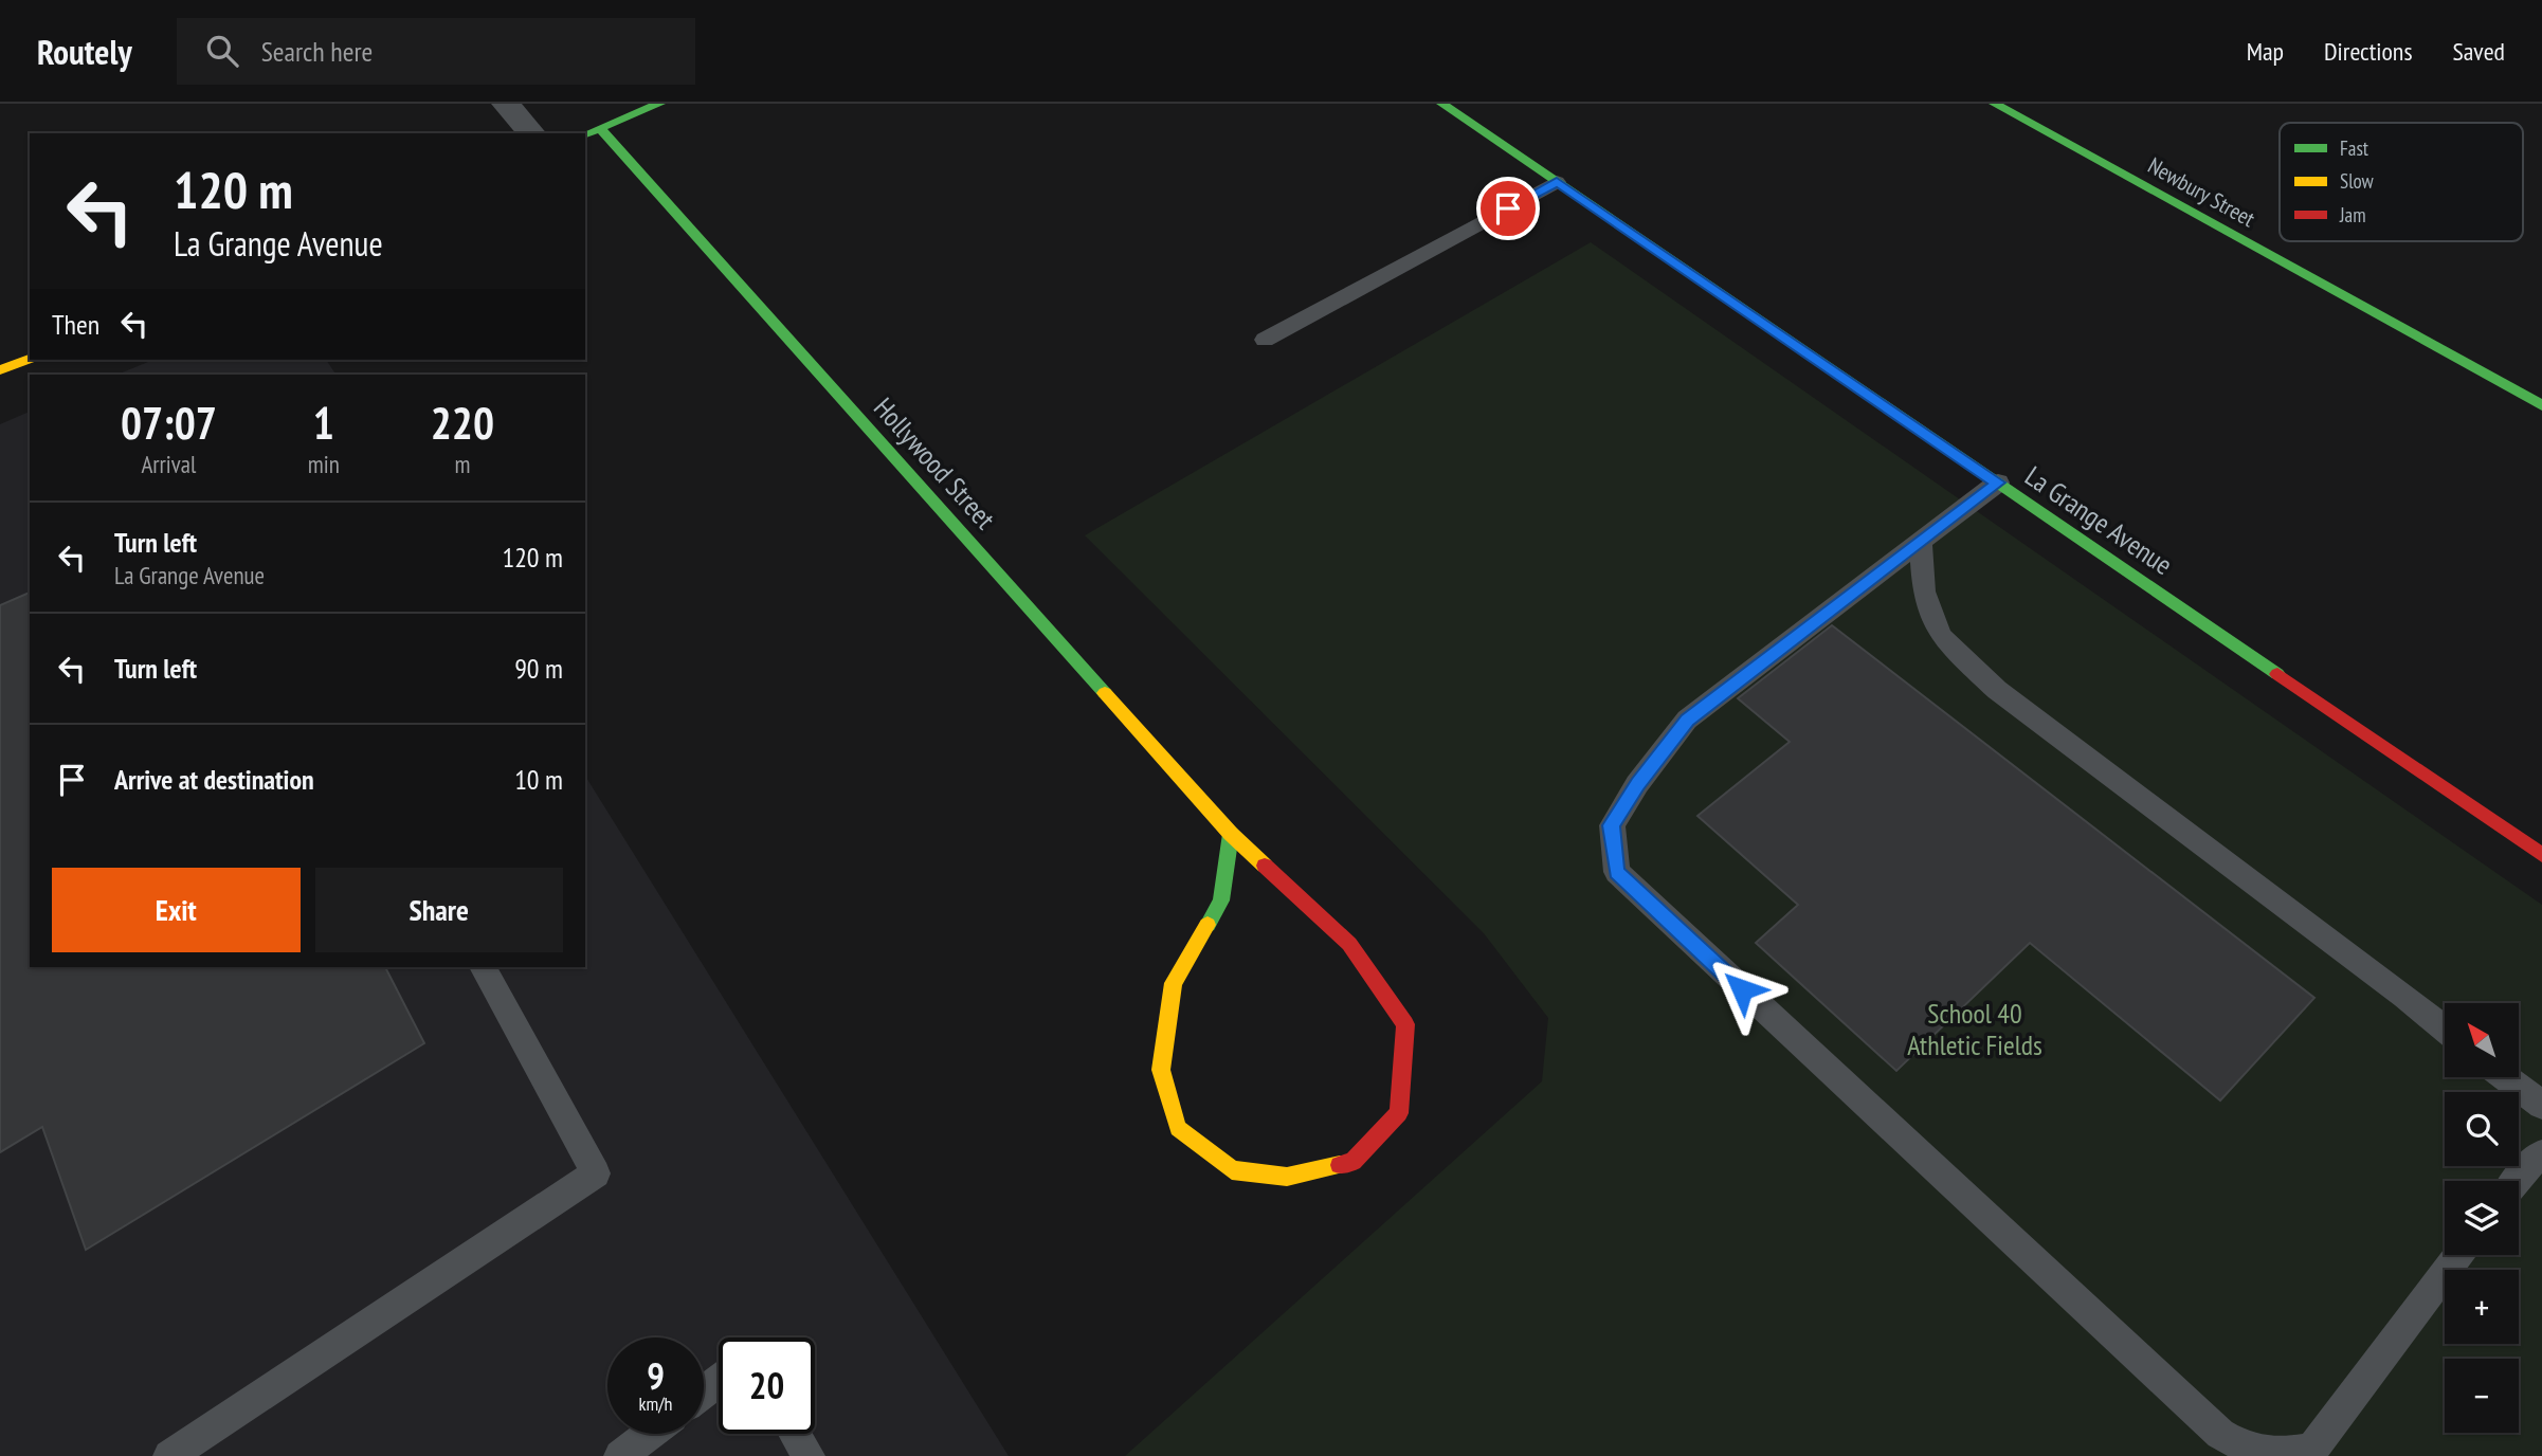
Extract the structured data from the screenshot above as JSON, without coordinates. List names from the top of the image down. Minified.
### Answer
{"streets":{"street":["Newbury Street","Hollywood Street","La Grange Avenue"]},"parks":["School 40 Athletic Fields"],"legend":["Fast","Slow","Jam"],"north":"top left","page":{"header":"Routely","search":"Search here","nav":["Map","Directions","Saved"],"turn":["120 m","La Grange Avenue"],"then":"Then","eta":["07:07","Arrival","1","min","220","m"],"list":[{"name":"Turn left","note":"La Grange Avenue","value":"120 m"},{"name":"Turn left","value":"90 m"},{"name":"Arrive at destination","value":"10 m"}],"buttons":["Exit","Share"],"map_buttons":["+","−"],"speed":"9 km/h","limit":"20"}}
